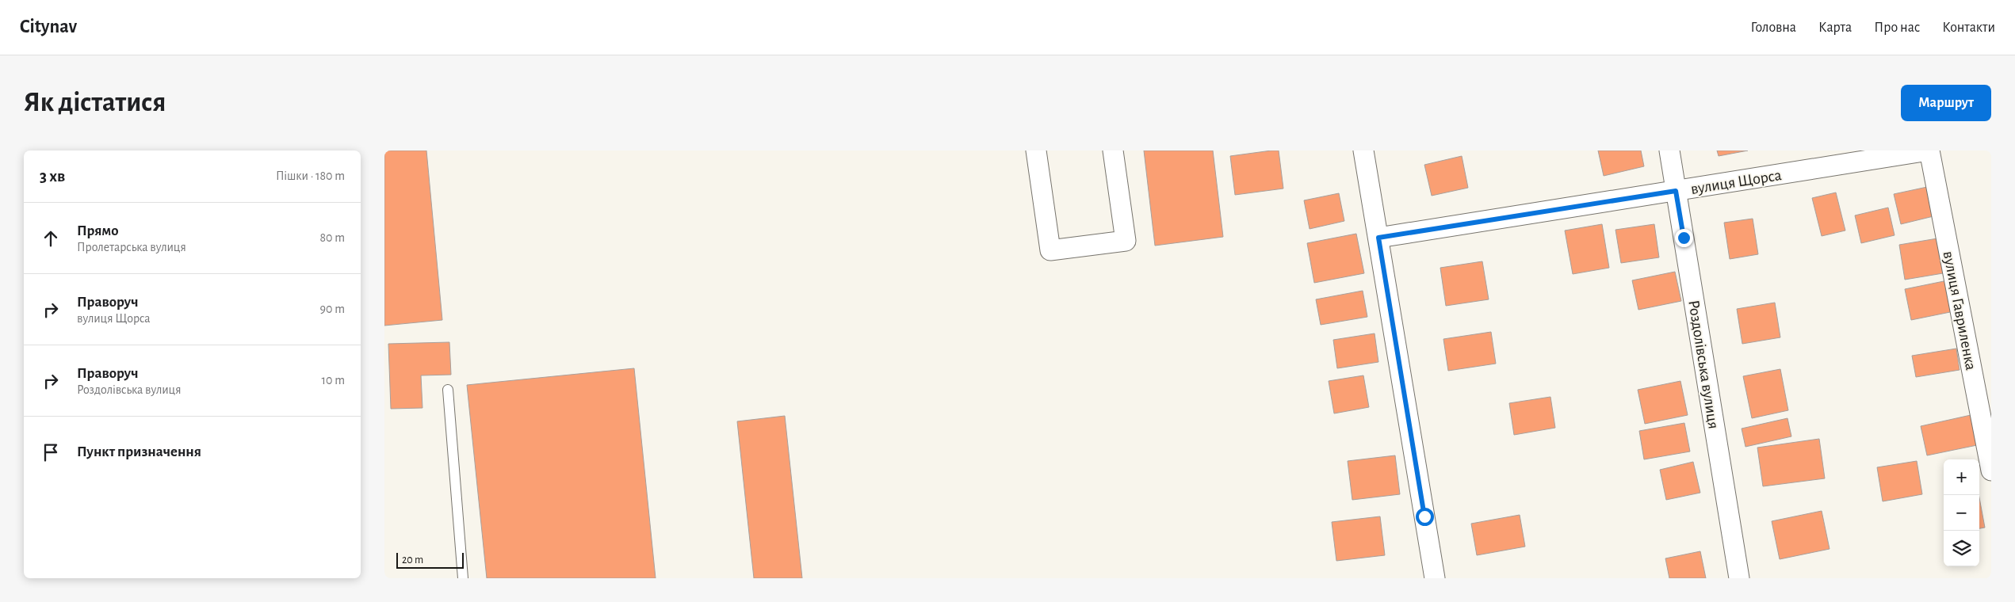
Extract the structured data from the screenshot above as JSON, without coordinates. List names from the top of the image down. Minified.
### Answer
{"streets":{"street":["вулиця Щорса","вулиця Гавриленка","Роздолівська вулиця"]},"crossings":[["вулиця Щорса","вулиця Гавриленка"],["вулиця Щорса","Роздолівська вулиця"]],"scale_bar":"20 m","page":{"header":"Citynav","nav":["Головна","Карта","Про нас","Контакти"],"buttons":"Маршрут","title":"Як дістатися","heading":["3 хв","Пішки · 180 m"],"list":[["Прямо","Пролетарська вулиця","80 m"],["Праворуч","вулиця Щорса","90 m"],["Праворуч","Роздолівська вулиця","10 m"],"Пункт призначення"],"map_buttons":["+","−"],"scale":"20 m"}}
